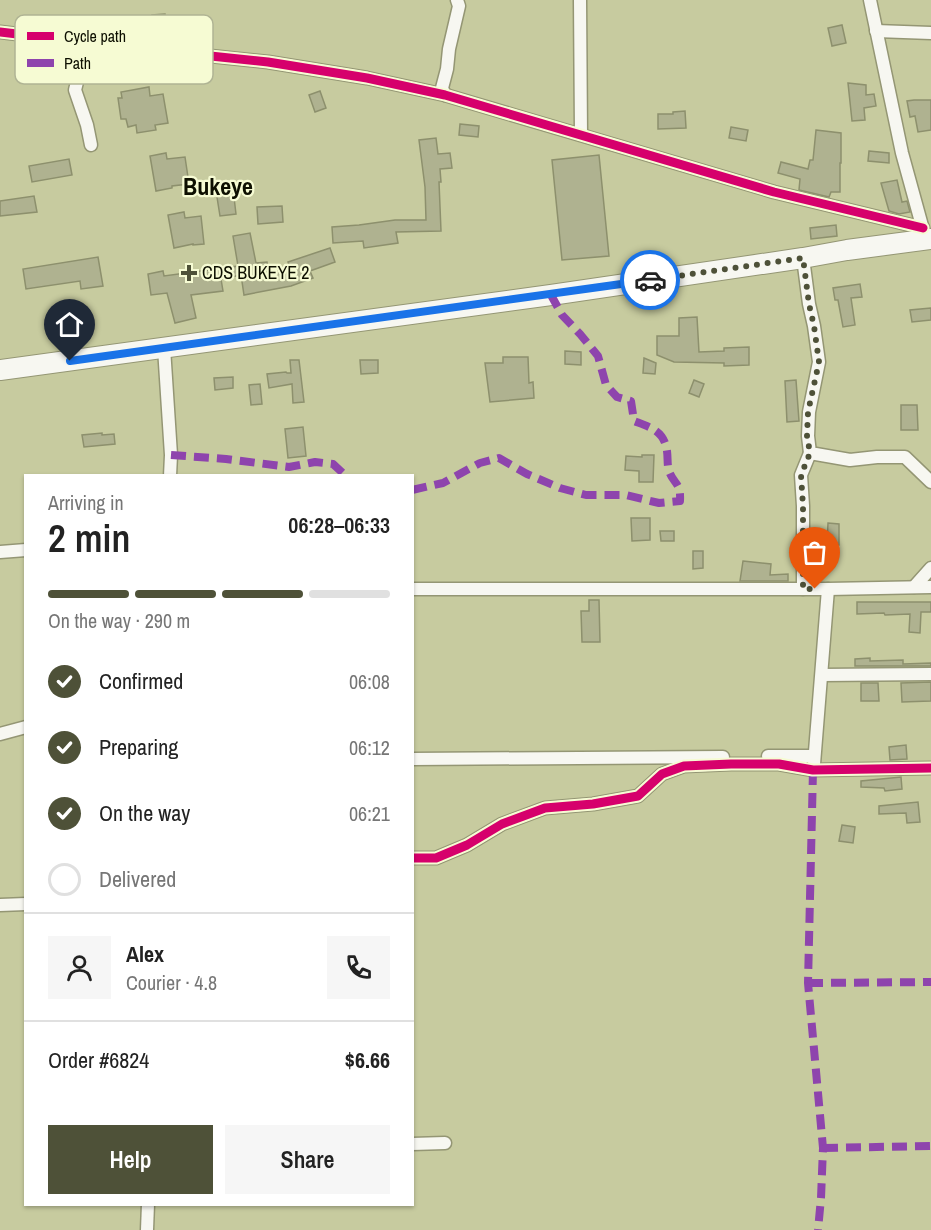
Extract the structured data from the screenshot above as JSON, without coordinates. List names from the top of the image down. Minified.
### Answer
{"districts":["Bukeye"],"places":{"health":["CDS BUKEYE 2"]},"legend":["Cycle path","Path"],"page":{"heading":["2 min","Arriving in","06:28–06:33"],"panel":["Alex","Courier · 4.8","Order #6824","$6.66"],"bar":"On the way · 290 m","list":[["Confirmed","06:08"],["Preparing","06:12"],["On the way","06:21"],"Delivered"],"buttons":["Help","Share"]}}
